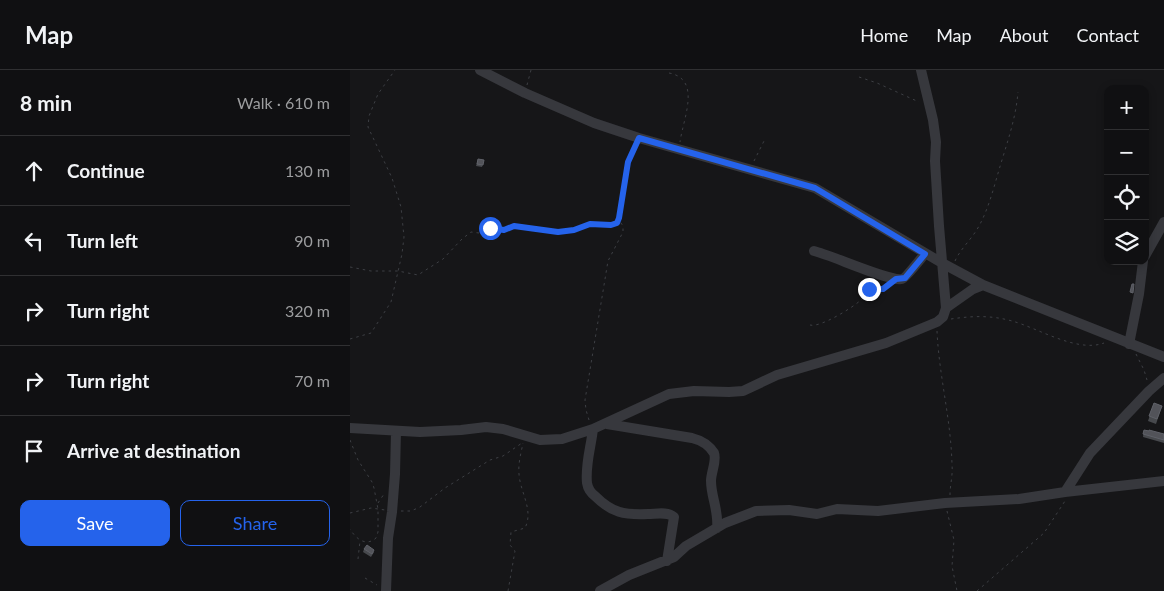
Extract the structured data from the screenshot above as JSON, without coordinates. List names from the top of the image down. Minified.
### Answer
{"page":{"header":"Map","nav":["Home","Map","About","Contact"],"heading":["8 min","Walk · 610 m"],"map_buttons":["+","−"],"list":[["Continue","130 m"],["Turn left","90 m"],["Turn right","320 m"],["Turn right","70 m"],"Arrive at destination"],"buttons":["Save","Share"]}}
